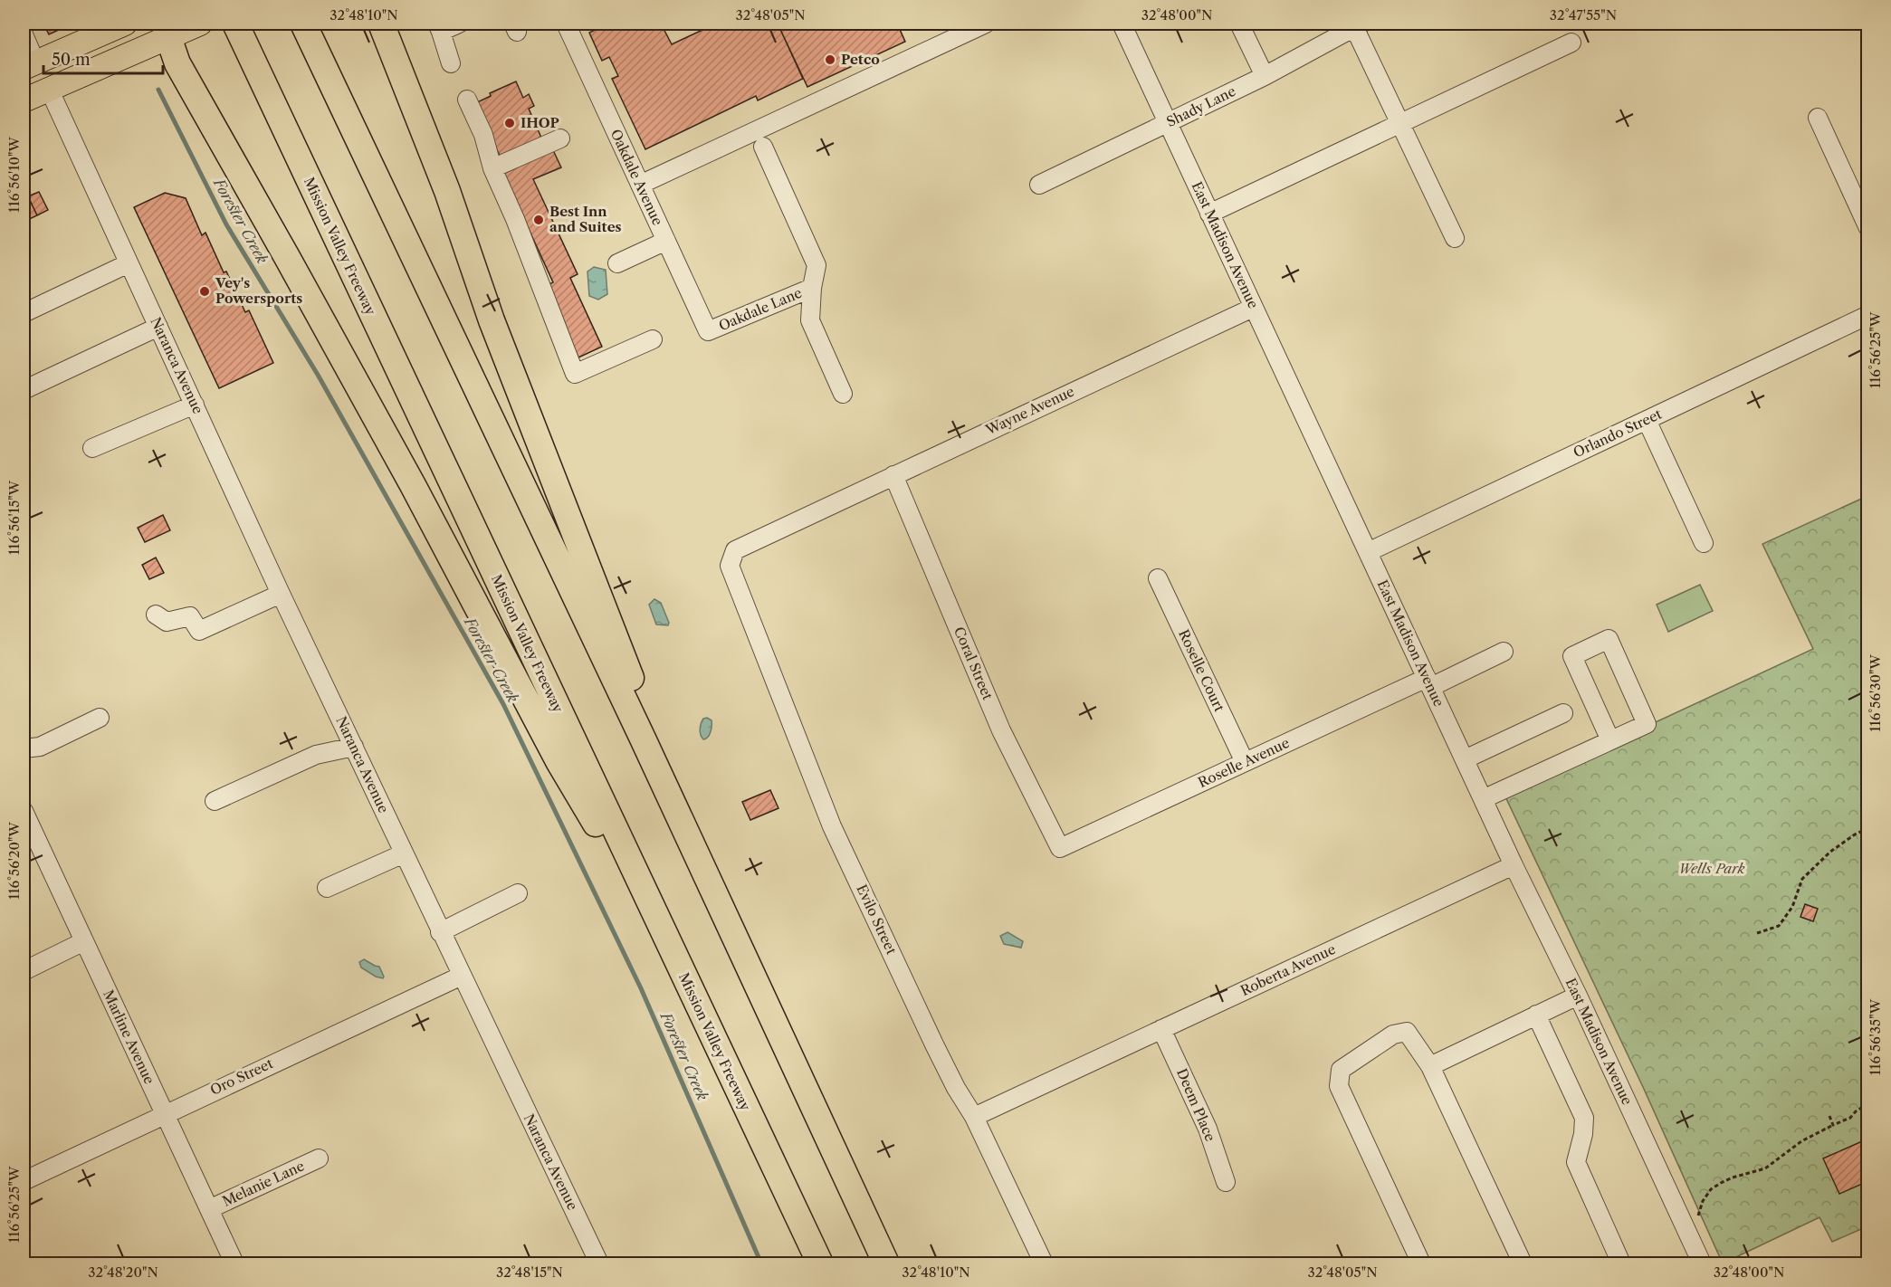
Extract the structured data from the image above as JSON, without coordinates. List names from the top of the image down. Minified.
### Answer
{"streets":{"highway":["Mission Valley Freeway"],"street":["Shady Lane","Oakdale Avenue","East Madison Avenue","Oakdale Lane","Naranca Avenue","Wayne Avenue","Orlando Street","Coral Street","Roselle Court","Roselle Avenue","Evilo Street","Roberta Avenue","Marline Avenue","Oro Street","Deem Place","Melanie Lane"]},"crossings":[["Shady Lane","East Madison Avenue"],["Oakdale Avenue","Oakdale Lane"],["East Madison Avenue","Wayne Avenue"],["East Madison Avenue","Orlando Street"],["East Madison Avenue","Roselle Avenue"],["East Madison Avenue","Roberta Avenue"],["Naranca Avenue","Oro Street"],["Wayne Avenue","Coral Street"],["Wayne Avenue","Evilo Street"],["Coral Street","Roselle Avenue"],["Roselle Court","Roselle Avenue"],["Evilo Street","Roberta Avenue"],["Roberta Avenue","Deem Place"],["Marline Avenue","Oro Street"],["Marline Avenue","Melanie Lane"]],"water":["Forester Creek"],"parks":["Wells Park"],"places":["Petco","IHOP","Best Inn and Suites","Vey's Powersports"],"scale_bar":"50 m","coordinates":["32°48'10\"N","32°48'05\"N","32°48'00\"N","32°47'55\"N","116°56'10\"W","116°56'25\"W","116°56'15\"W","116°56'30\"W","116°56'20\"W","116°56'35\"W","32°48'20\"N","32°48'15\"N"]}
